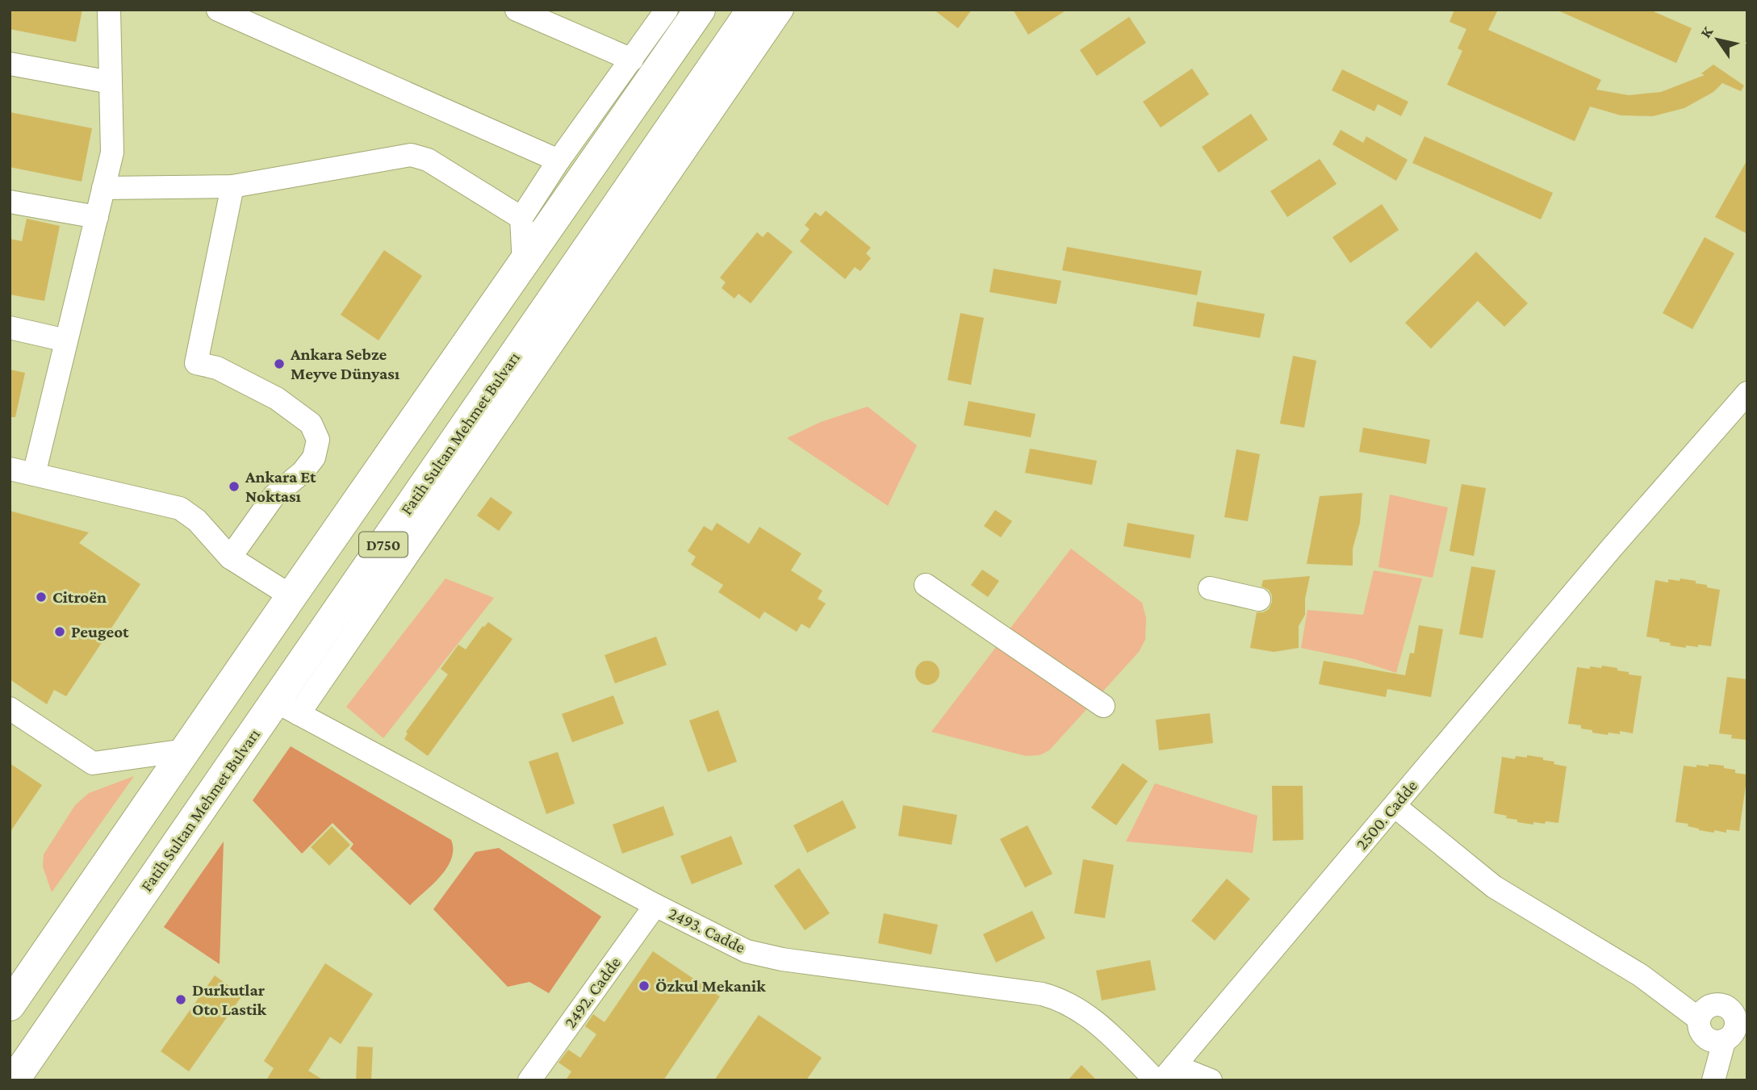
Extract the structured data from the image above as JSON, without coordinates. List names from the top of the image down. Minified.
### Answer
{"streets":{"highway":["Fatih Sultan Mehmet Bulvarı","D750"],"street":["2500. Cadde","2493. Cadde","2492. Cadde"]},"crossings":[["Fatih Sultan Mehmet Bulvarı","2493. Cadde"],["2493. Cadde","2492. Cadde"]],"places":["Ankara Sebze Meyve Dünyası","Ankara Et Noktası","Citroën","Peugeot","Özkul Mekanik","Durkutlar Oto Lastik"],"north":"top left"}
